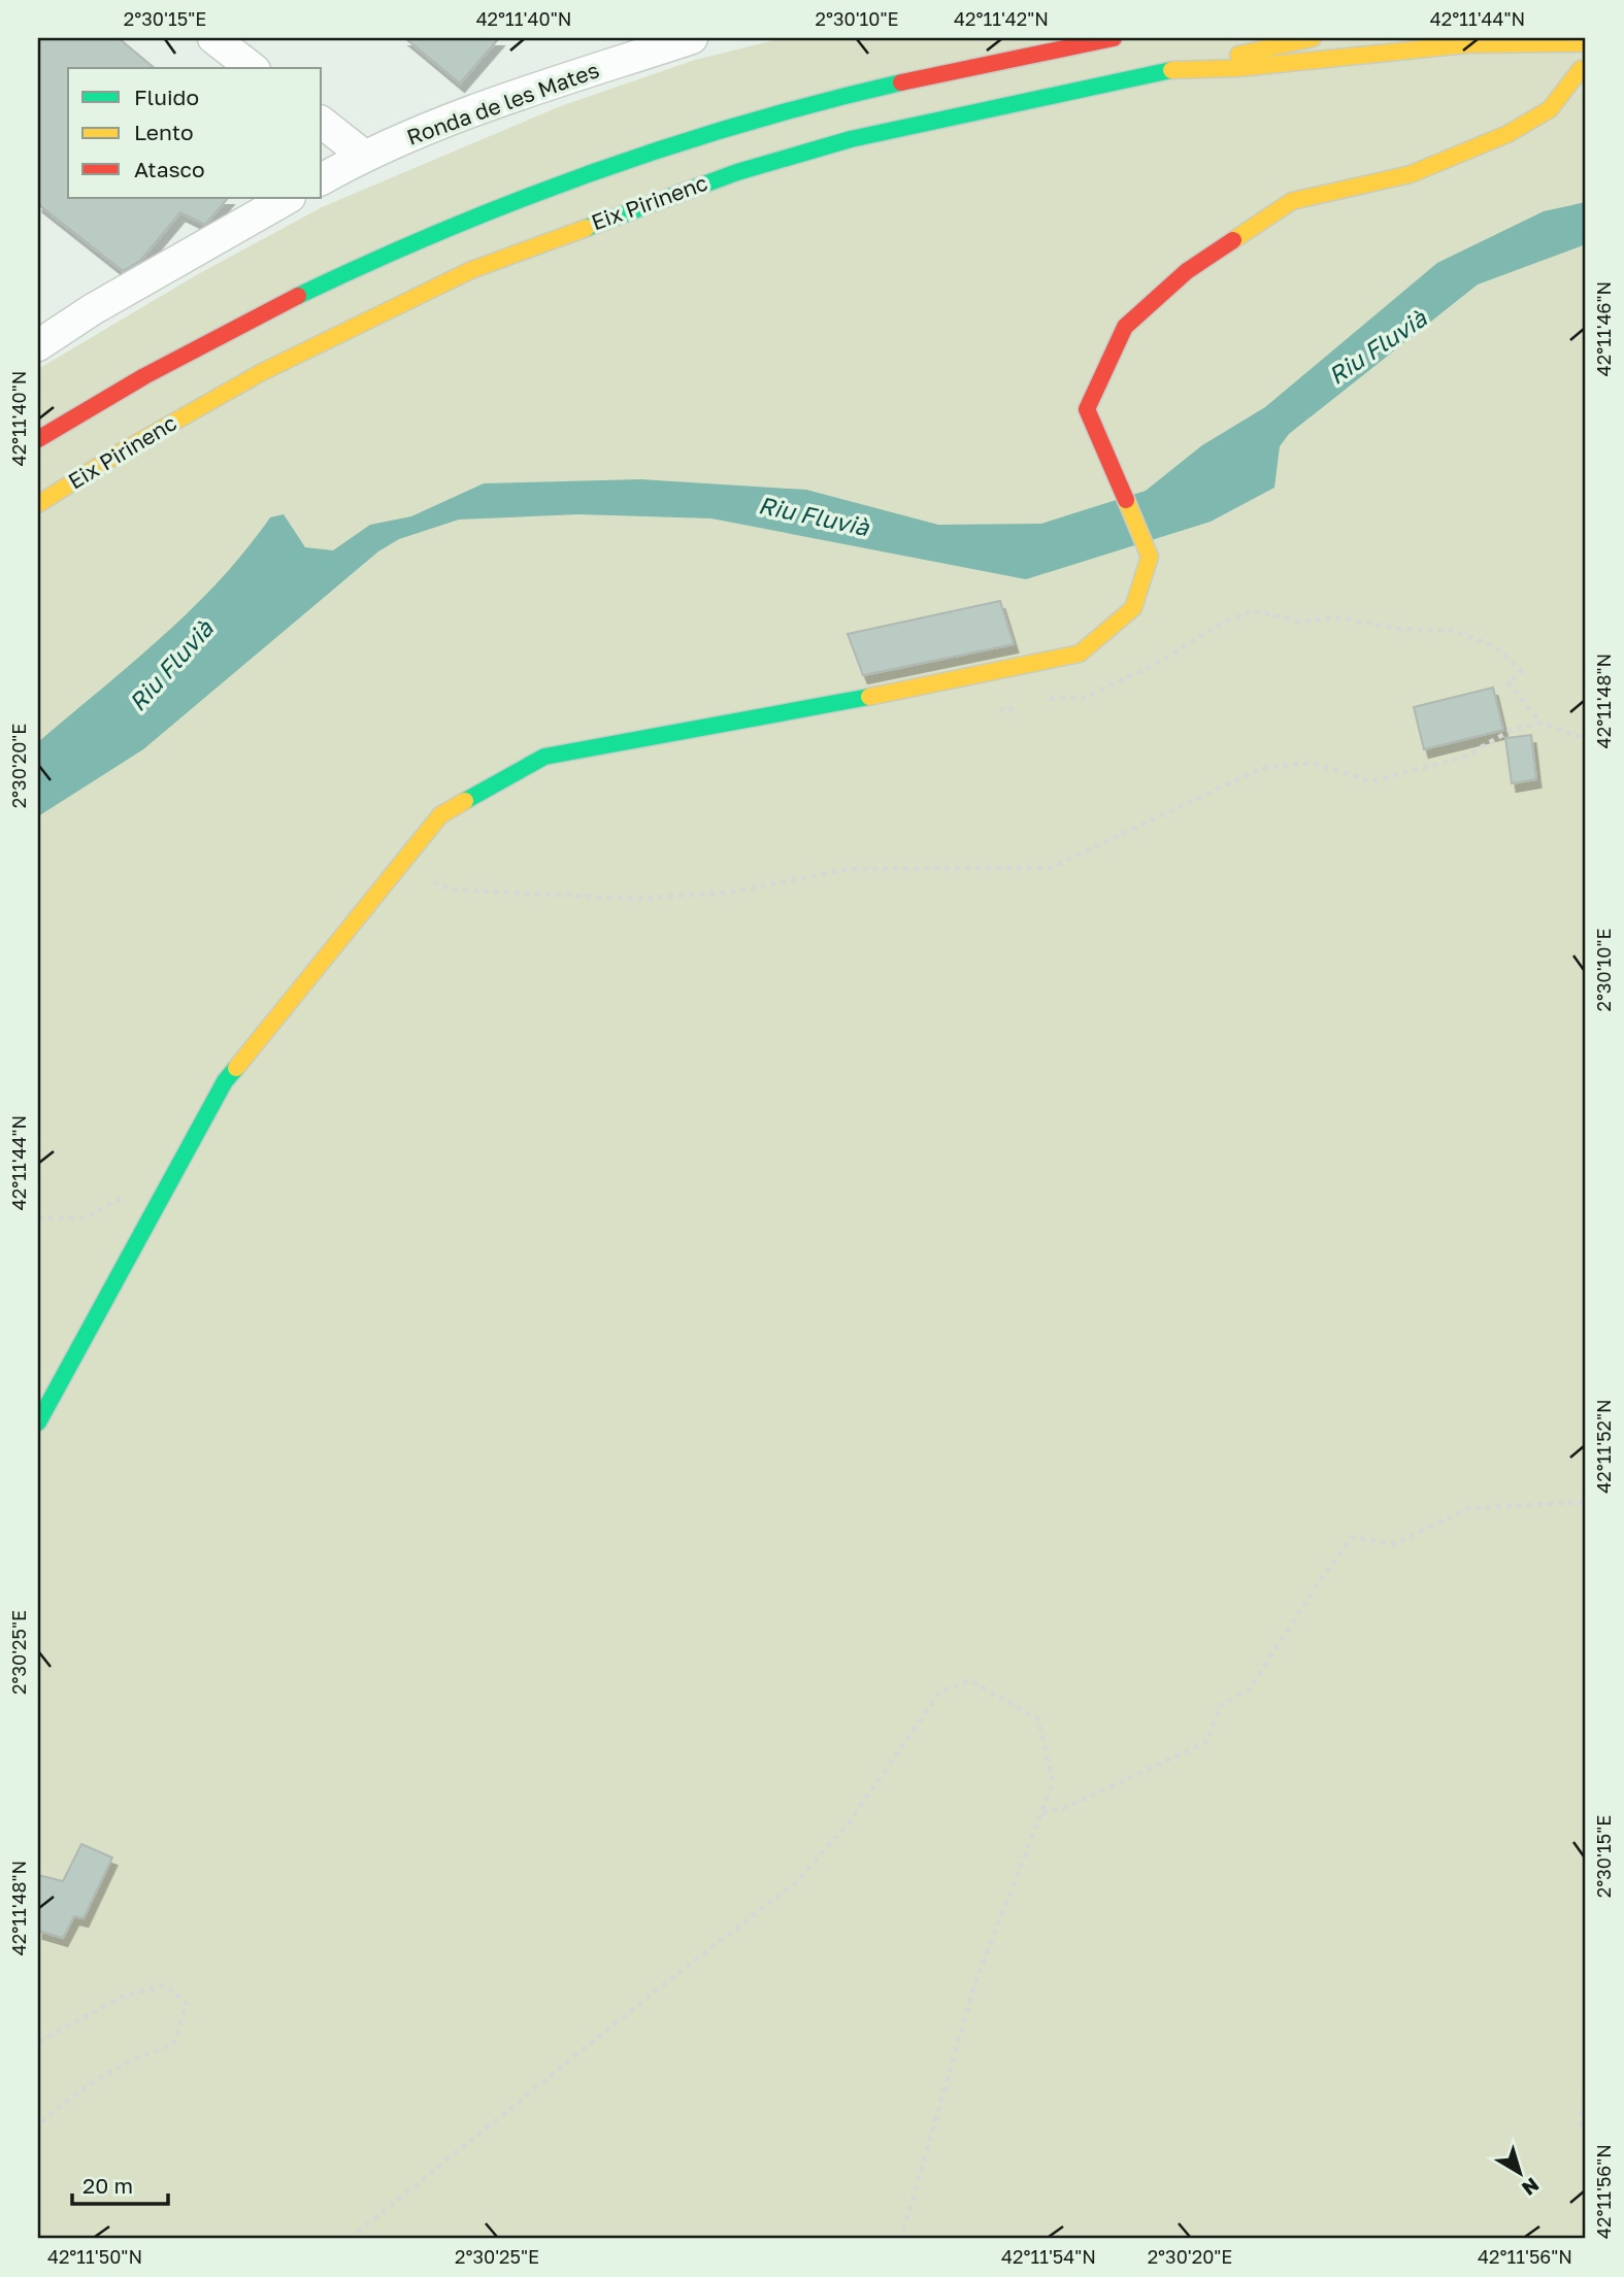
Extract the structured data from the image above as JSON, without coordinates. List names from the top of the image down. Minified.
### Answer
{"streets":{"main road":["Eix Pirinenc"],"street":["Ronda de les Mates"]},"water":["Riu Fluvià"],"legend":["Fluido","Lento","Atasco"],"scale_bar":"20 m","north":"bottom right","coordinates":["2°30'15\"E","42°11'40\"N","2°30'10\"E","42°11'42\"N","42°11'44\"N","42°11'46\"N","42°11'48\"N","2°30'20\"E","42°11'52\"N","2°30'25\"E","42°11'56\"N","42°11'50\"N","42°11'54\"N"]}
